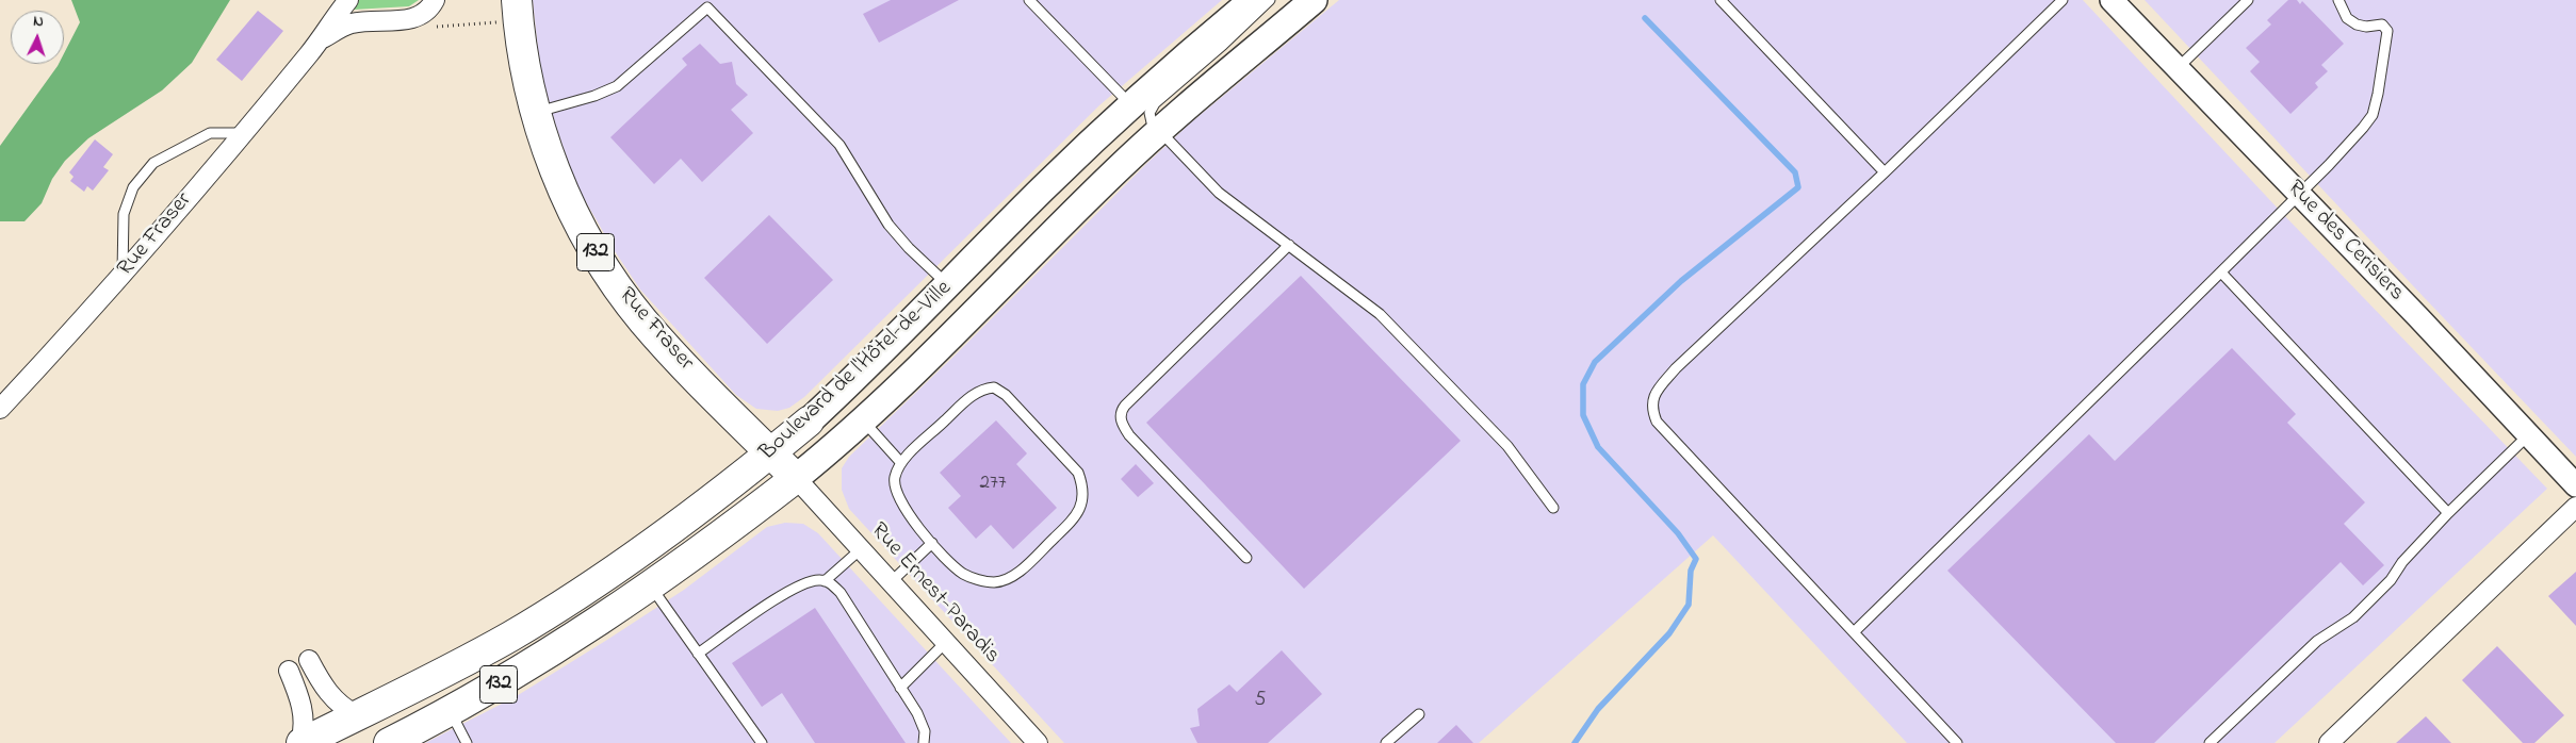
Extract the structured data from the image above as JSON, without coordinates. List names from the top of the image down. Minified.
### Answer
{"streets":{"main road":["Rue Fraser","132","Boulevard de l'Hôtel-de-Ville"],"street":["Rue des Cerisiers","Rue Ernest-Paradis"]},"crossings":[["Rue Fraser","Boulevard de l'Hôtel-de-Ville"],["Rue Fraser","Rue Ernest-Paradis"],["Boulevard de l'Hôtel-de-Ville","Rue Ernest-Paradis"]],"house_numbers":["277","5"],"north":"top"}
